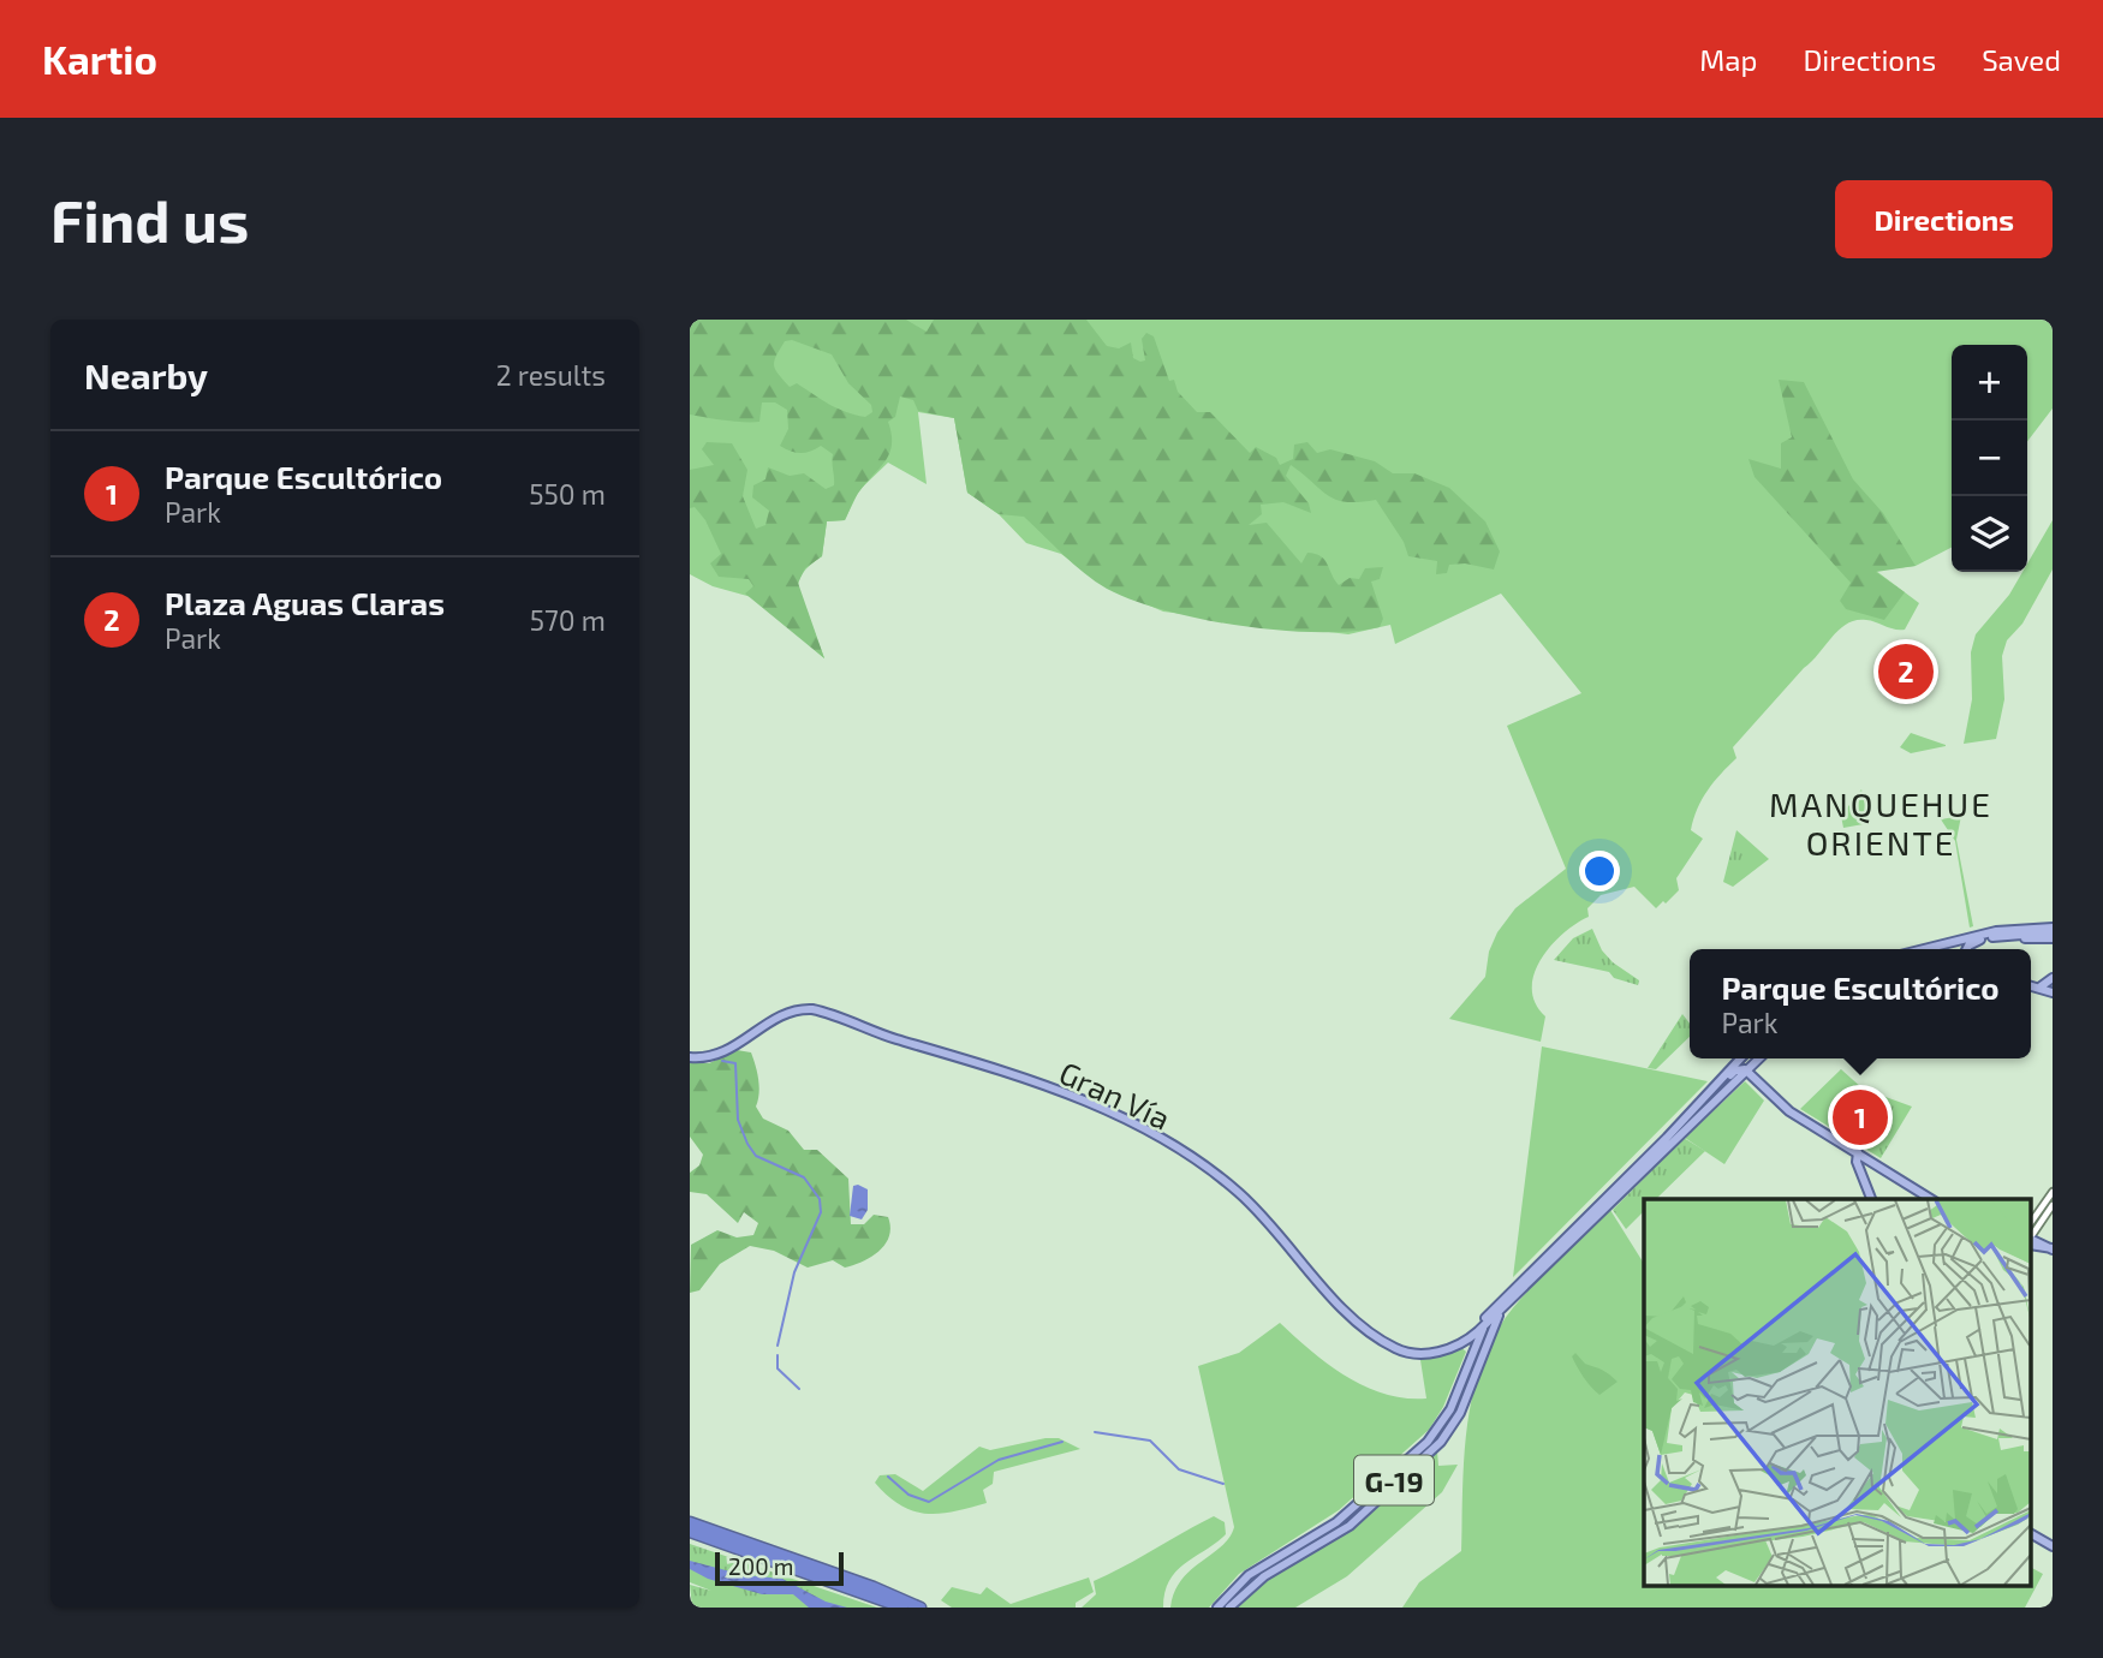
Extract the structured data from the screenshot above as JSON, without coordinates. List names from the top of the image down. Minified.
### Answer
{"streets":{"main road":["Gran Vía","G-19"]},"crossings":[["Gran Vía","G-19"]],"districts":["MANQUEHUE ORIENTE"],"scale_bar":"200 m","page":{"header":"Kartio","nav":["Map","Directions","Saved"],"buttons":"Directions","title":"Find us","heading":["Nearby","2 results"],"map_buttons":["+","−"],"list":[{"mark":"1","name":"Parque Escultórico","note":"Park","value":"550 m"},{"mark":"2","name":"Plaza Aguas Claras","note":"Park","value":"570 m"}],"pins":["2","1"],"popup":["Parque Escultórico","Park"],"scale":"200 m"}}
